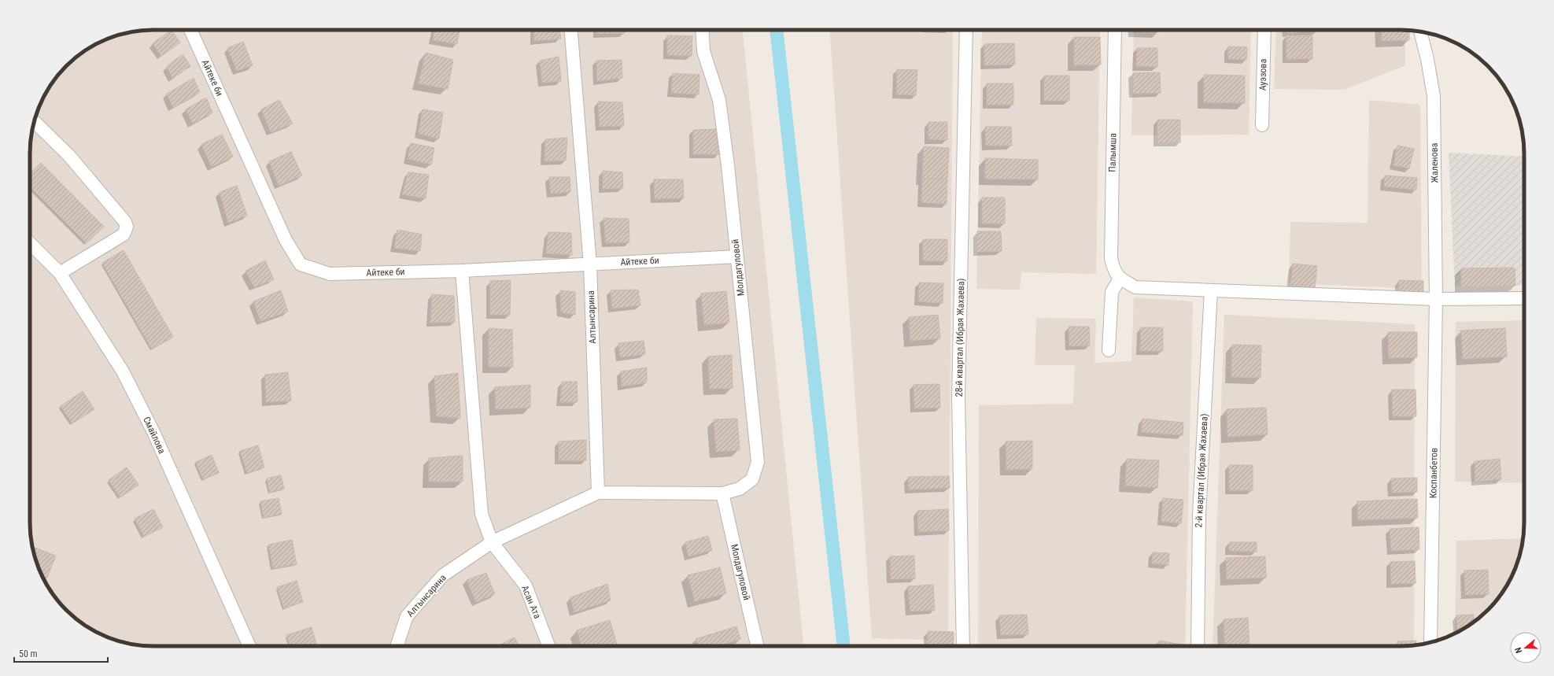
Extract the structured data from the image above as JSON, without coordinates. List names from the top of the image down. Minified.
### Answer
{"streets":{"street":["Ауэзова","Айтеке би","Палымша","Жаленова","Молдагуловой","Алтынсарина","28-й квартал (Ибрая Жахаева)","Смайлова","2-й квартал (Ибрая Жахаева)","Коспанбетов","Асан Ата"]},"crossings":[["Айтеке би","Молдагуловой"],["Айтеке би","Алтынсарина"],["Жаленова","Коспанбетов"],["Молдагуловой","Алтынсарина"],["Алтынсарина","Асан Ата"]],"scale_bar":"50 m","north":"left"}
